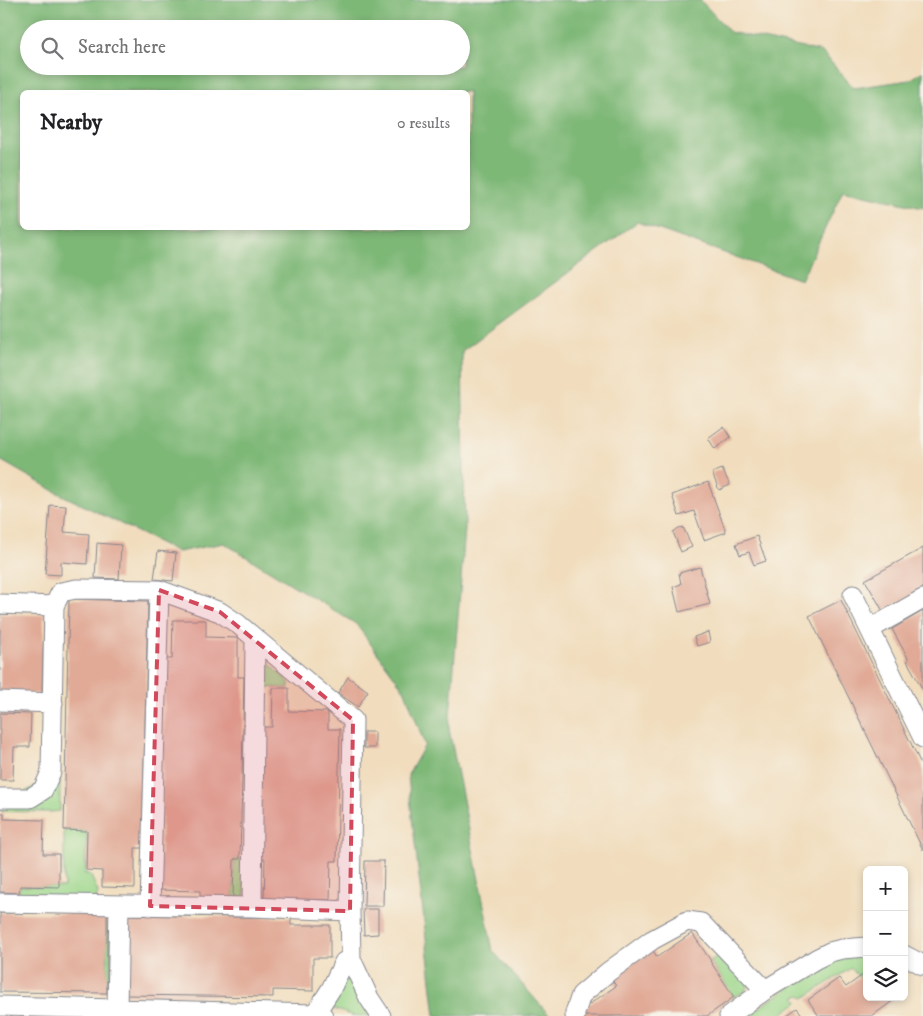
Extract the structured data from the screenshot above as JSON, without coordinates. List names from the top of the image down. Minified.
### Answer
{"page":{"search":"Search here","heading":["Nearby","0 results"],"map_buttons":["+","−"]}}
